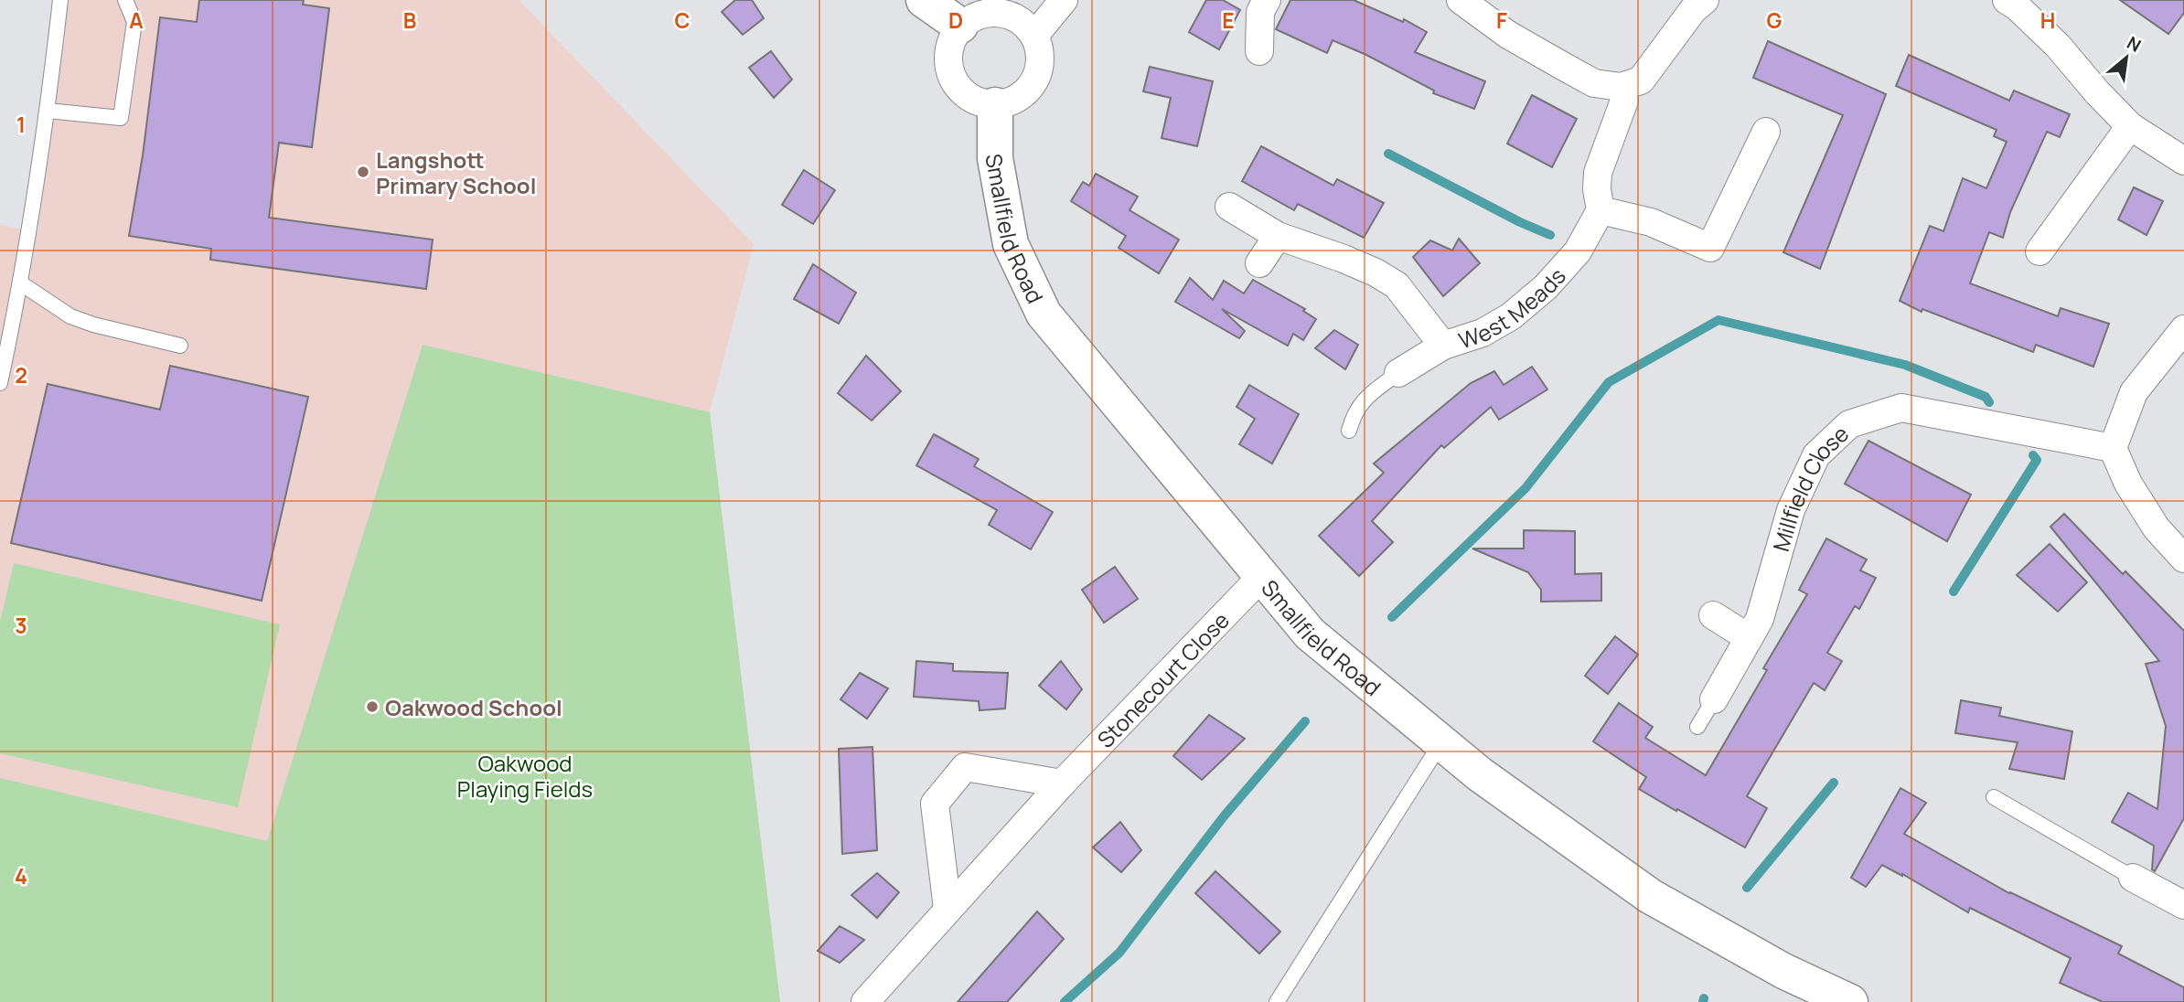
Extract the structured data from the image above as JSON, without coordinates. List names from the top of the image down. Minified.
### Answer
{"streets":{"street":["Smallfield Road","West Meads","Millfield Close","Stonecourt Close"]},"crossings":[["Smallfield Road","Stonecourt Close"]],"parks":["Oakwood Playing Fields"],"places":["Langshott Primary School","Oakwood School"],"north":"top right","grid":{"columns":["A","B","C","D","E","F","G","H"],"rows":["1","2","3","4"]}}
